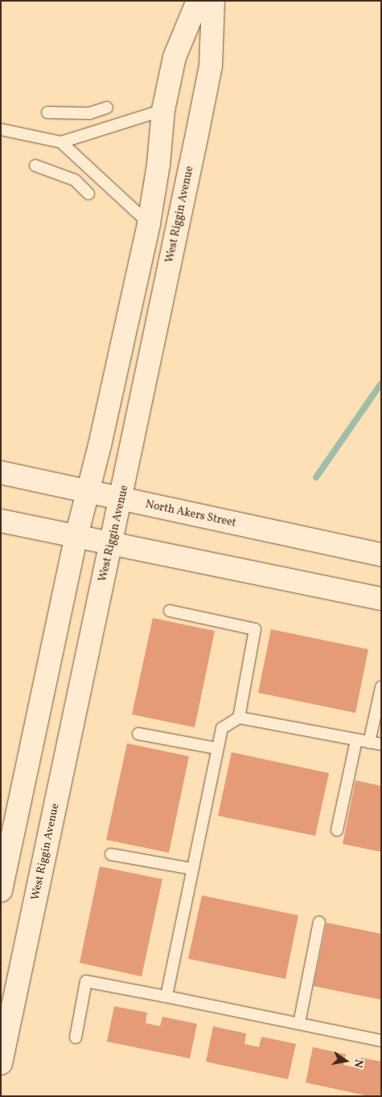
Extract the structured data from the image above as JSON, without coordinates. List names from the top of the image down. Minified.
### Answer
{"streets":{"main road":["West Riggin Avenue","North Akers Street"]},"crossings":[["West Riggin Avenue","North Akers Street"]],"north":"right"}
